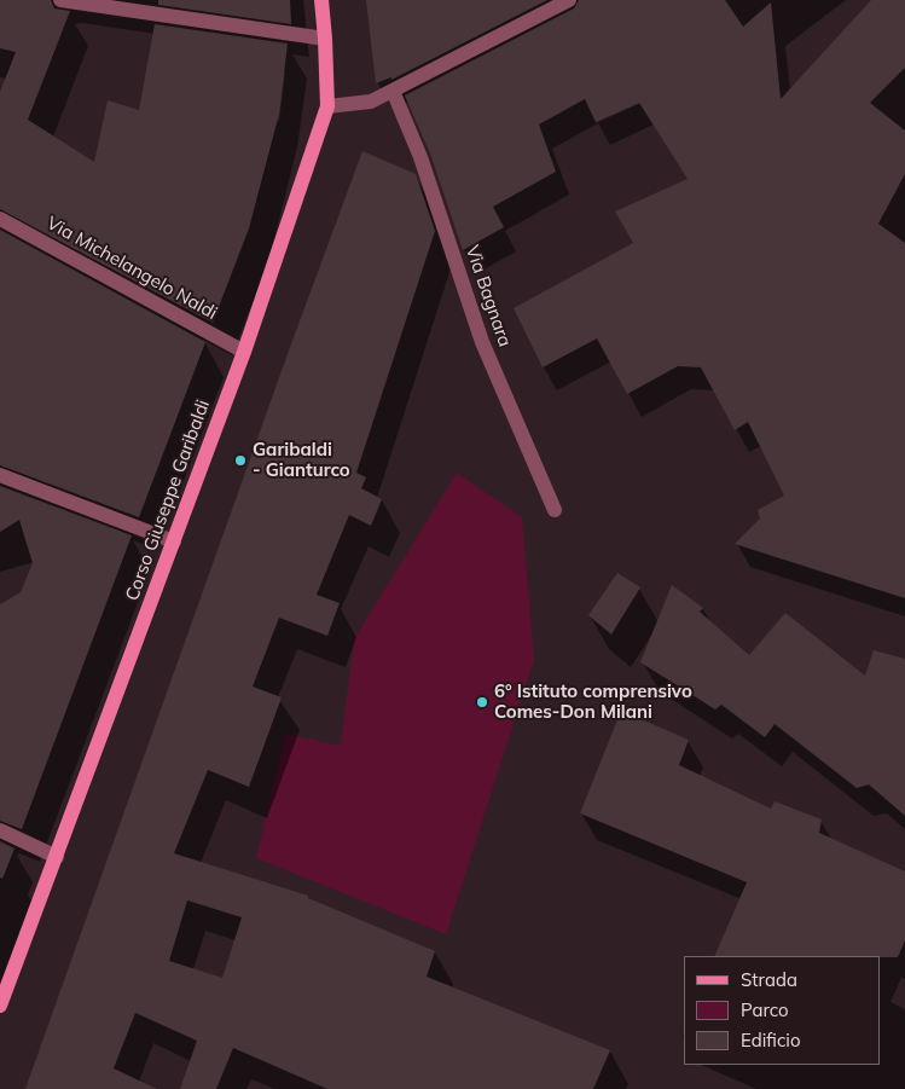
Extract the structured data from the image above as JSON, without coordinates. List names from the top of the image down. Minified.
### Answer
{"streets":{"main road":["Corso Giuseppe Garibaldi"],"street":["Via Michelangelo Naldi","Via Bagnara"]},"crossings":[["Via Michelangelo Naldi","Corso Giuseppe Garibaldi"]],"places":["Garibaldi - Gianturco","6° Istituto comprensivo Comes-Don Milani"],"legend":["Strada","Parco","Edificio"]}
